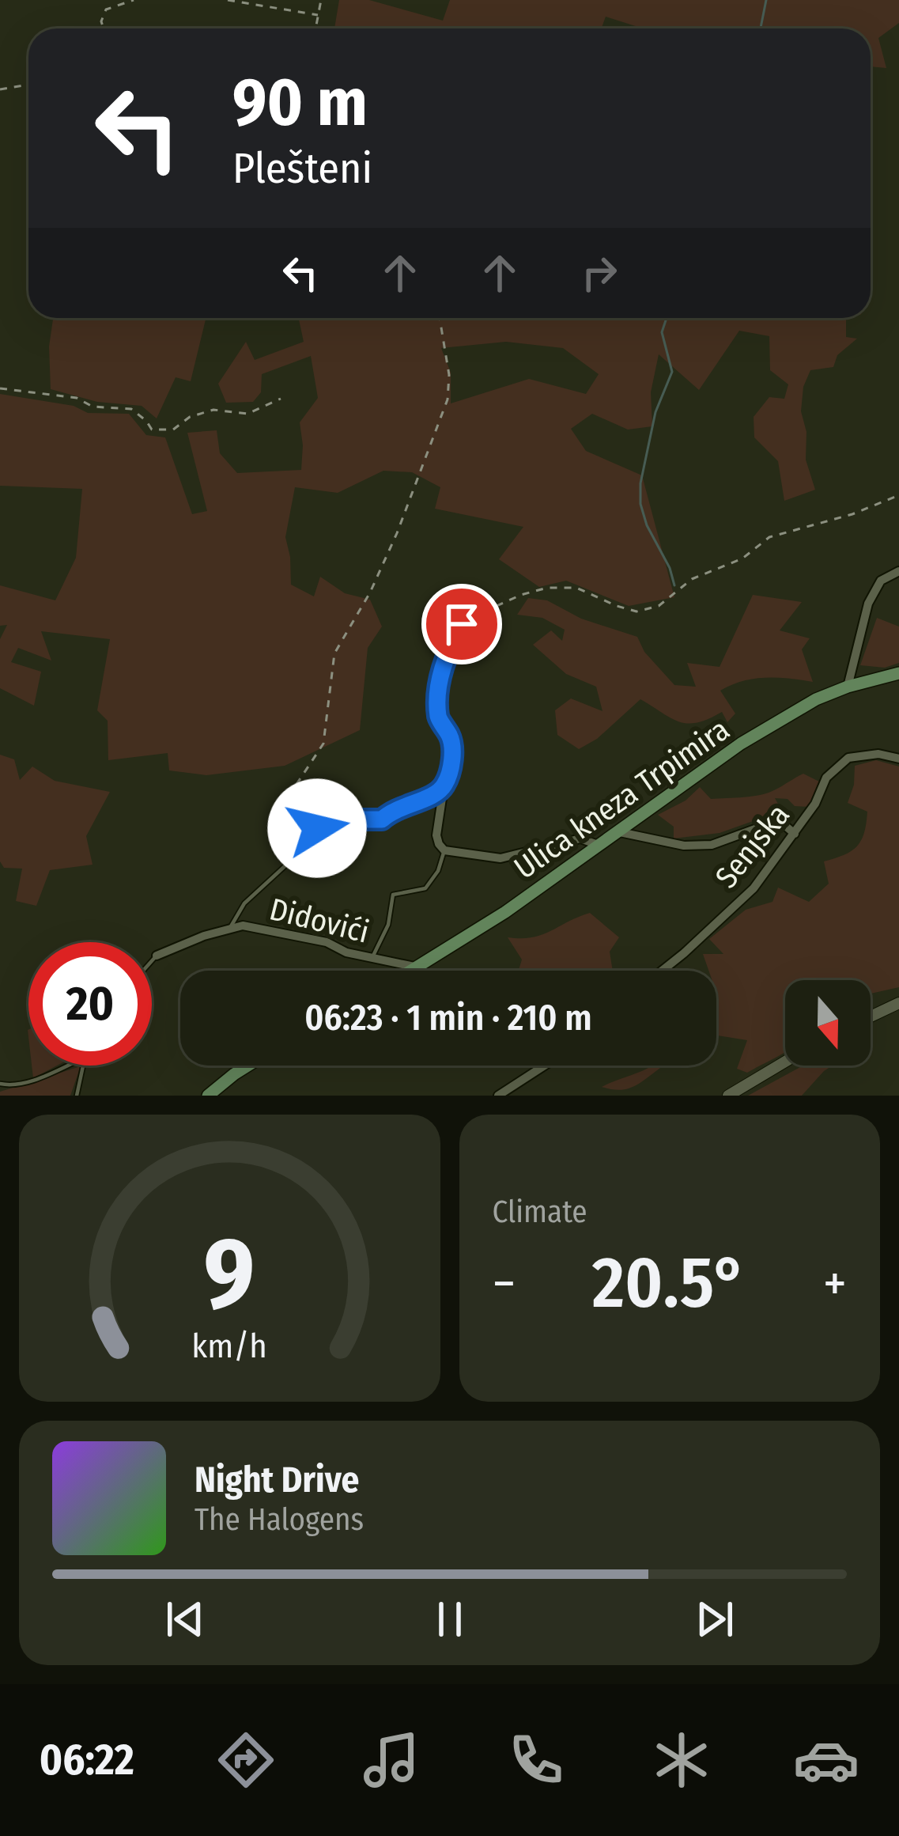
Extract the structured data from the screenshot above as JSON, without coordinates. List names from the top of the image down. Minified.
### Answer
{"streets":{"main road":["Ulica kneza Trpimira"],"street":["Senjska","Didovići"]},"crossings":[["Ulica kneza Trpimira","Didovići"]],"north":"bottom","page":{"turn":["90 m","Plešteni"],"limit":"20","trip":"06:23 · 1 min · 210 m","tile":"Climate","heat":["−","20.5°","+"],"song":["Night Drive","The Halogens"],"tabs":"06:22","gauge":["9","km/h"]}}
